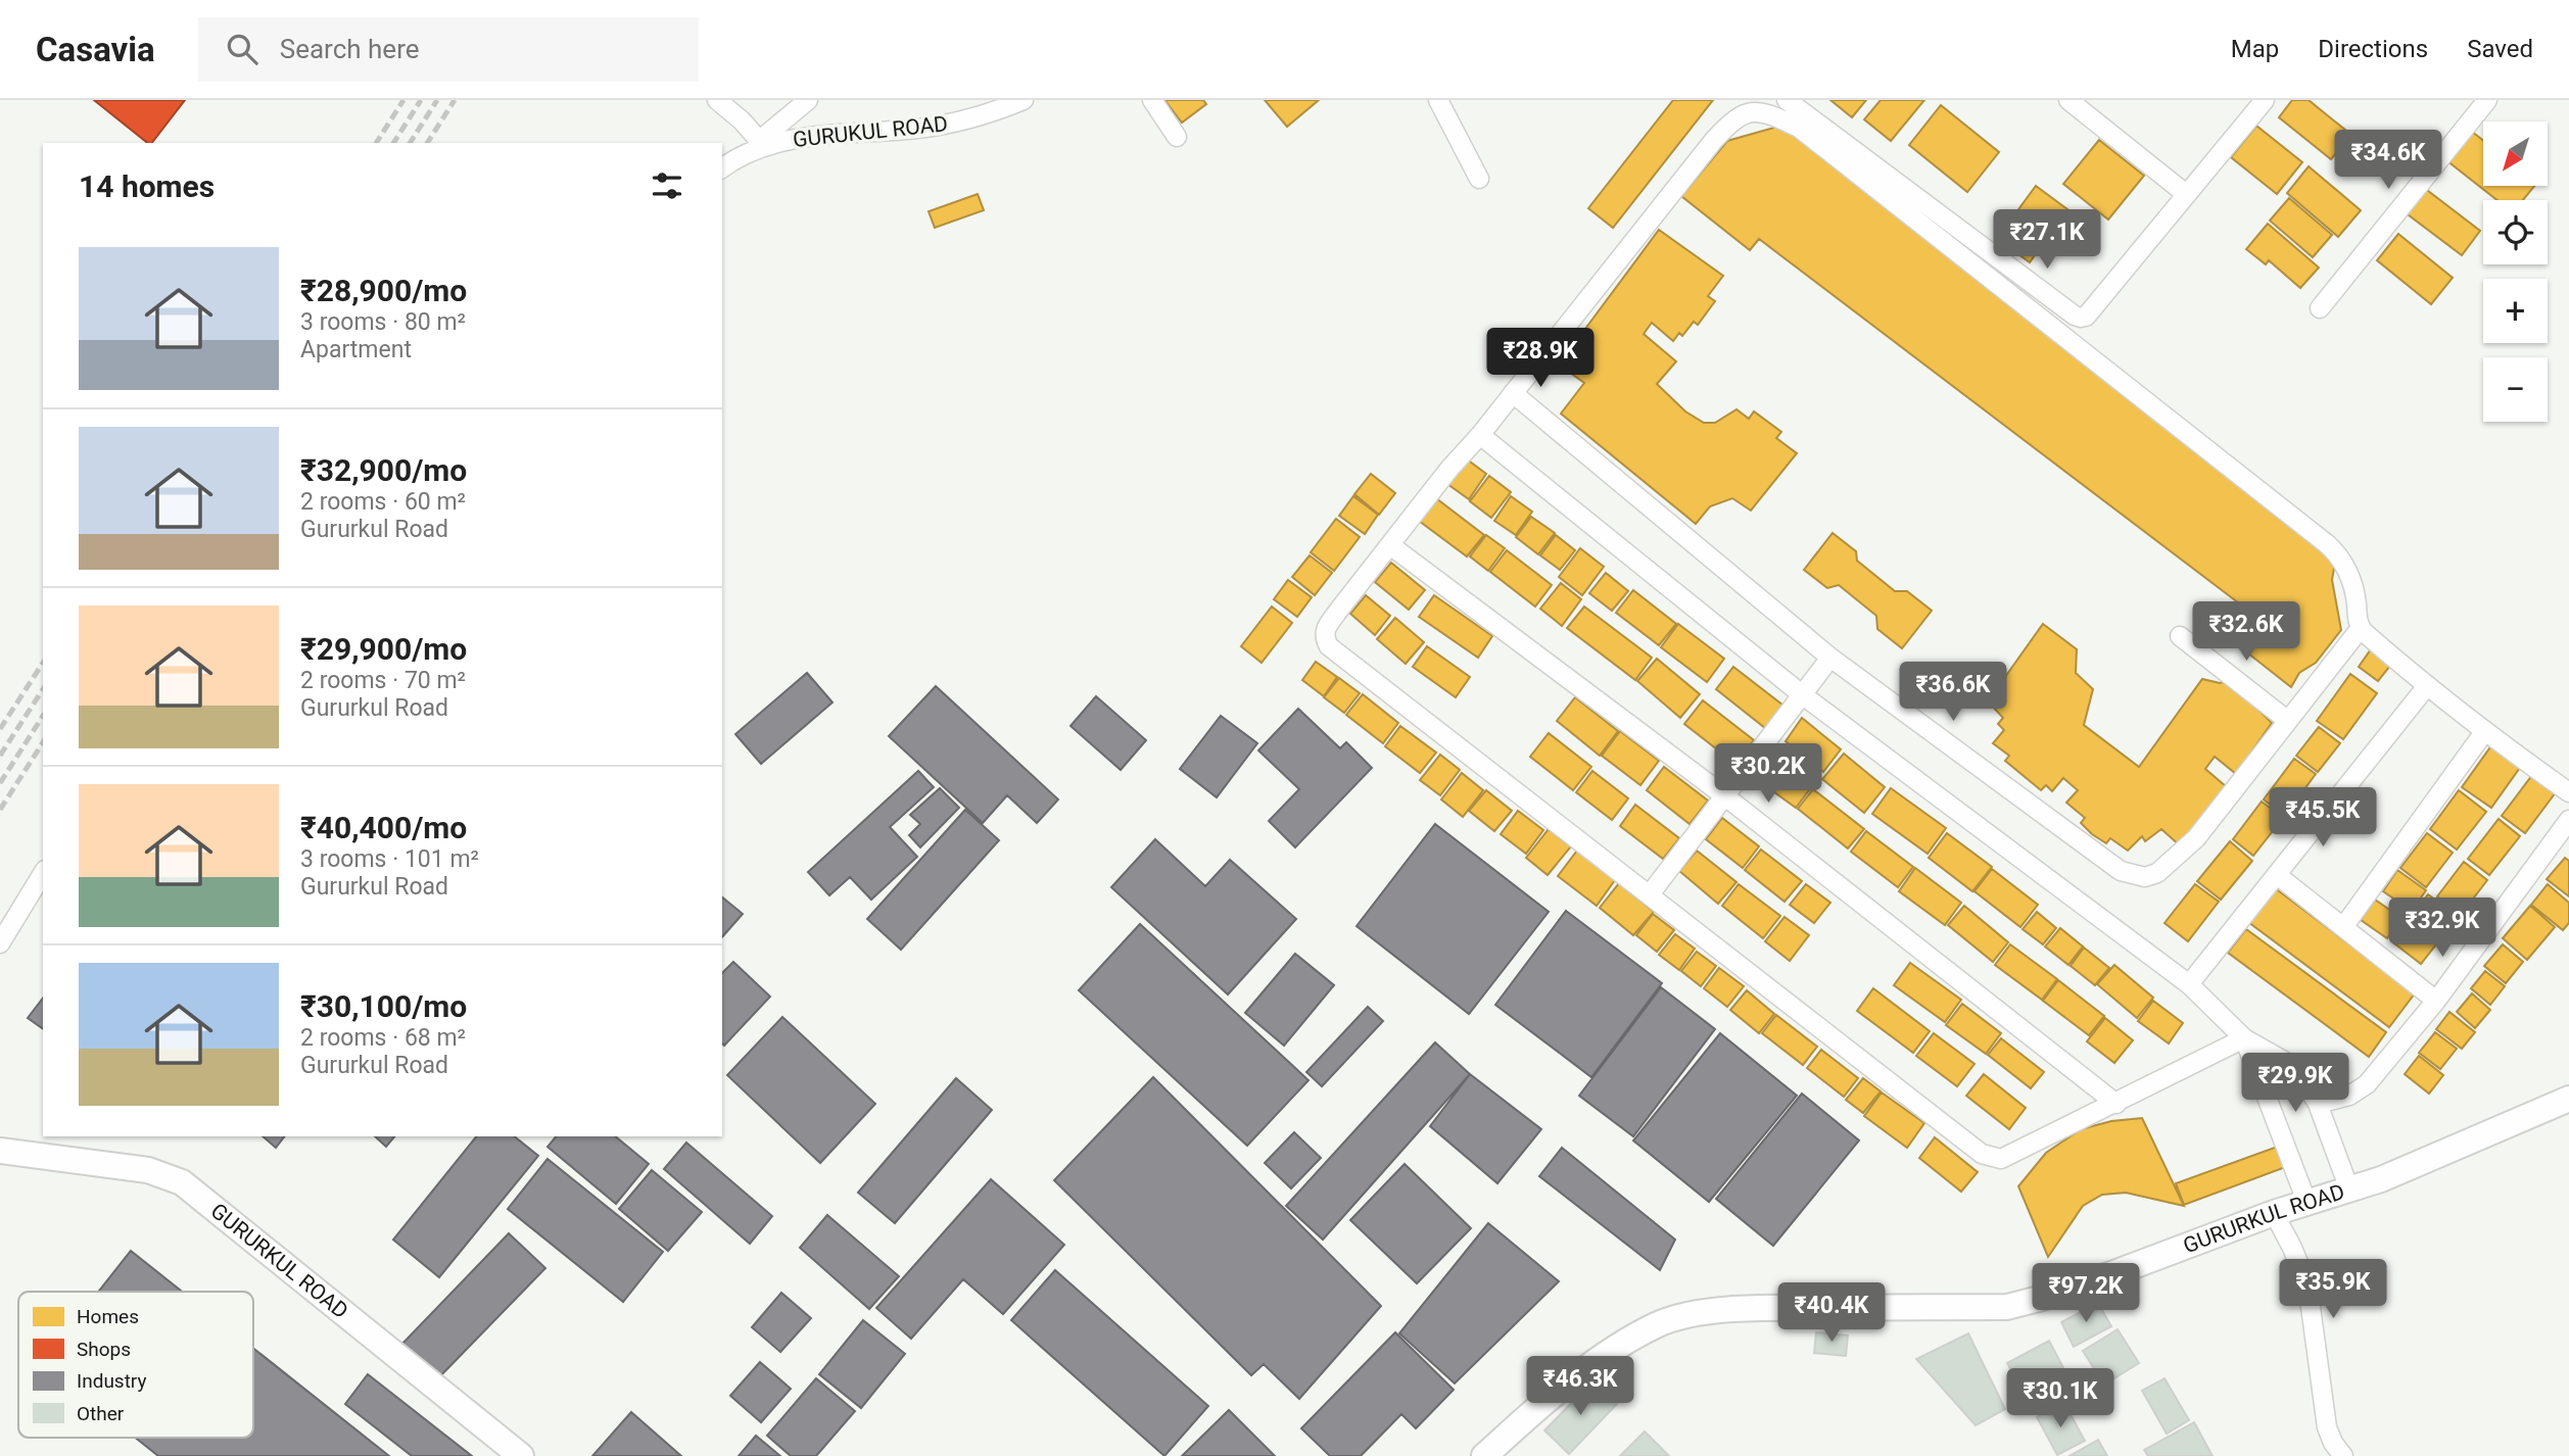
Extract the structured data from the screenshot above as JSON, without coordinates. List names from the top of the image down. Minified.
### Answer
{"streets":{"street":["GURUKUL ROAD","GURURKUL ROAD"]},"legend":["Homes","Shops","Industry","Other"],"north":"bottom left","page":{"header":"Casavia","search":"Search here","nav":["Map","Directions","Saved"],"map_buttons":["+","−"],"price":["₹34.6K","₹27.1K","₹28.9K","₹32.6K","₹36.6K","₹30.2K","₹45.5K","₹32.9K","₹29.9K","₹35.9K","₹97.2K","₹40.4K","₹46.3K","₹30.1K"],"heading":"14 homes","list":[{"name":"₹28,900/mo","note":"3 rooms · 80 m² · Apartment"},{"name":"₹32,900/mo","note":"2 rooms · 60 m² · Gururkul Road"},{"name":"₹29,900/mo","note":"2 rooms · 70 m² · Gururkul Road"},{"name":"₹40,400/mo","note":"3 rooms · 101 m² · Gururkul Road"},{"name":"₹30,100/mo","note":"2 rooms · 68 m² · Gururkul Road"}]}}
